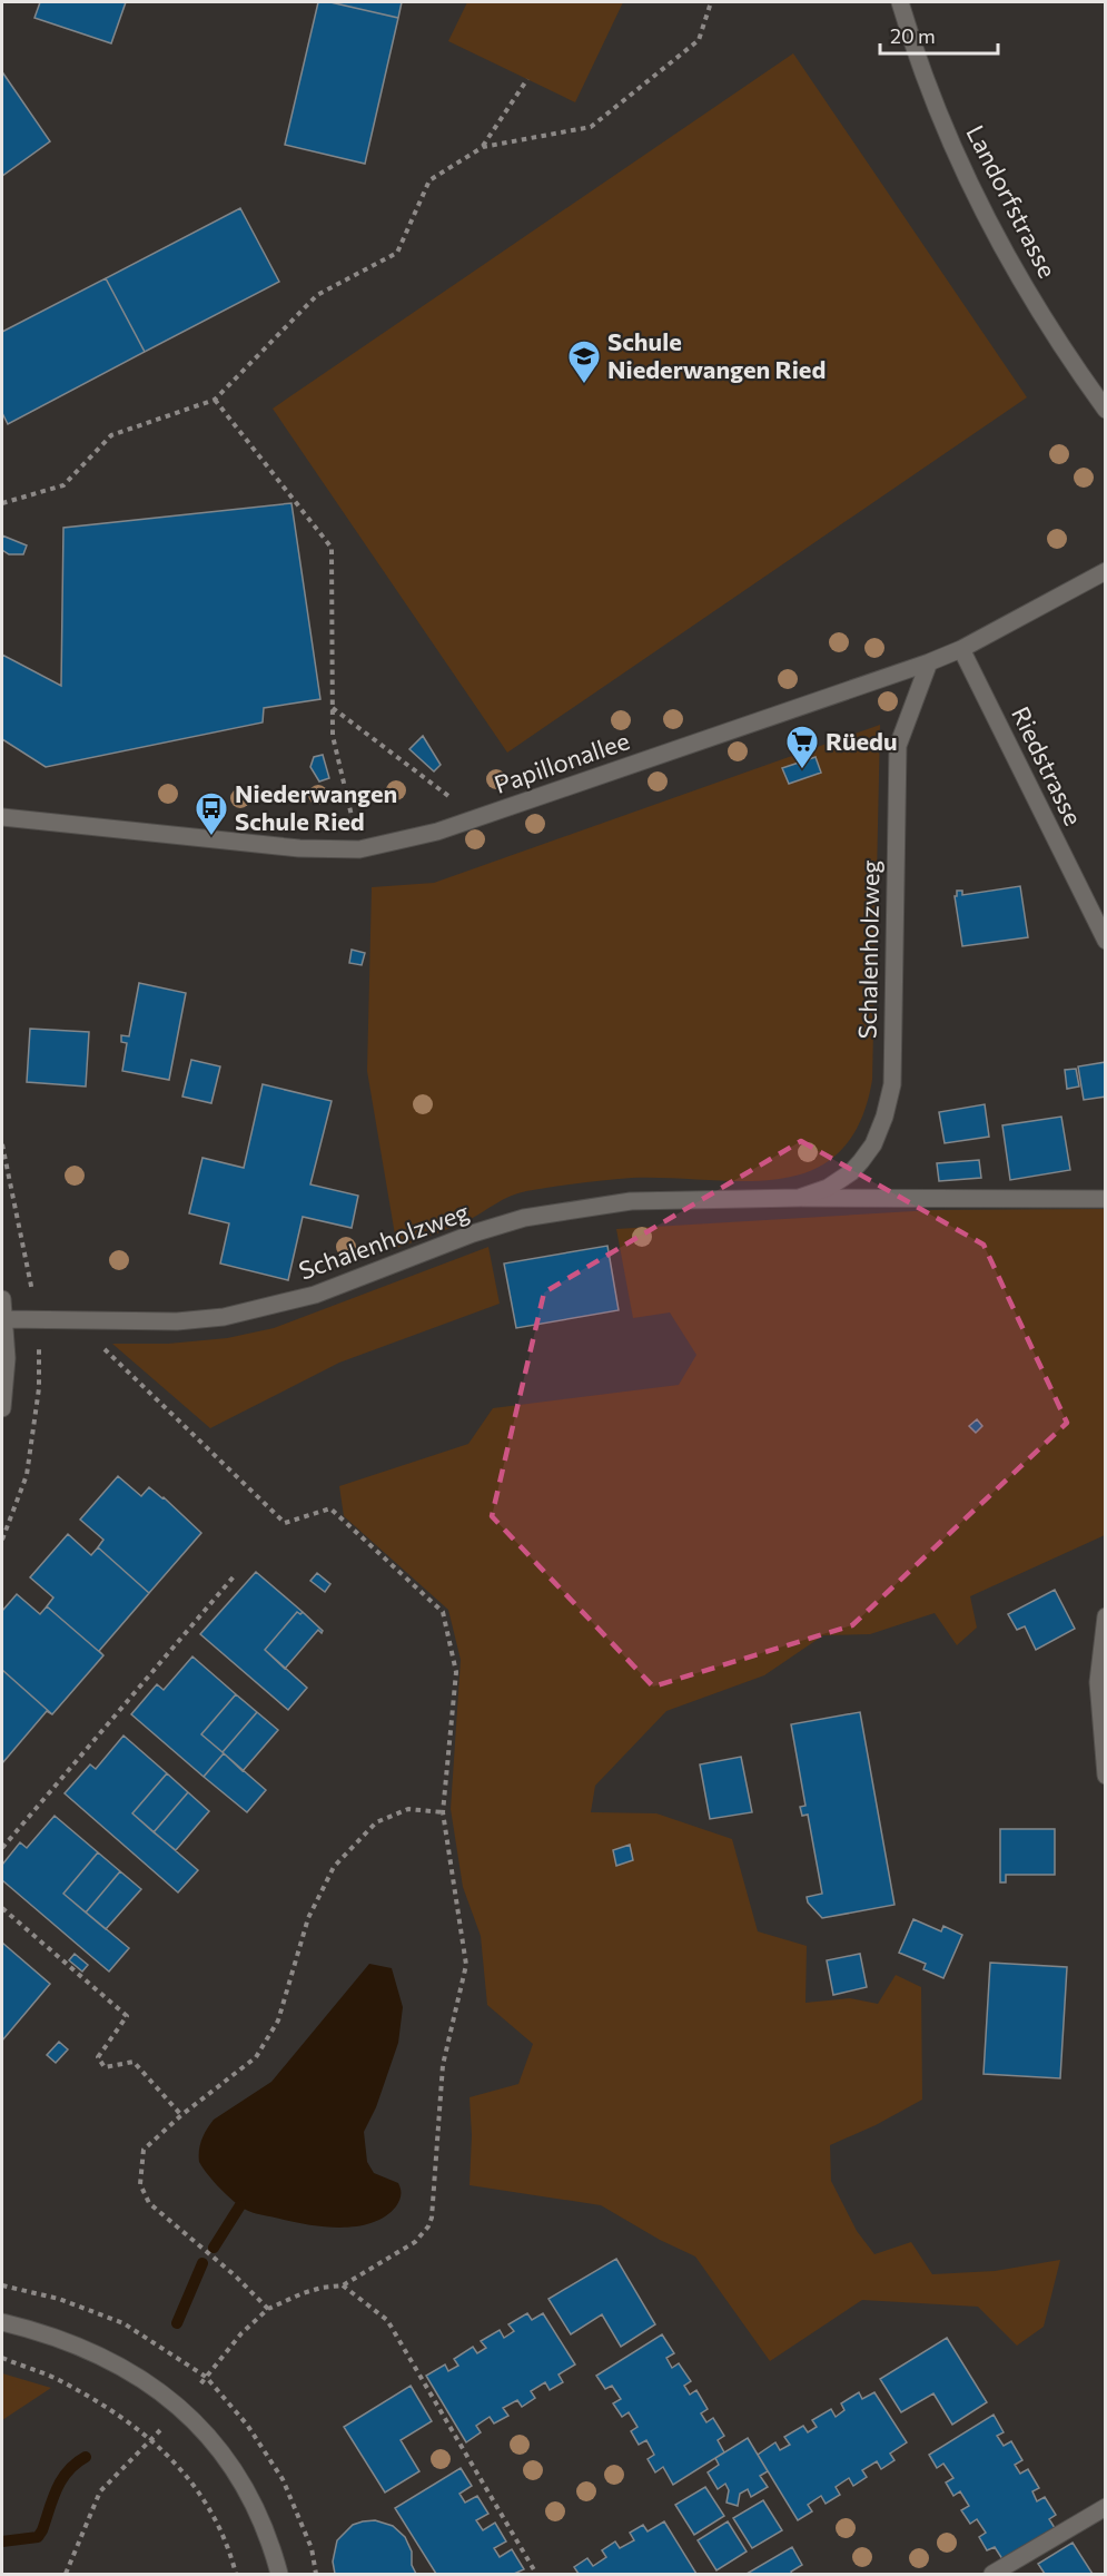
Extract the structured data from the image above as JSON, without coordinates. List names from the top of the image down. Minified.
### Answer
{"streets":{"street":["Landorfstrasse","Papillonallee","Riedstrasse","Schalenholzweg"]},"crossings":[["Papillonallee","Riedstrasse"],["Papillonallee","Schalenholzweg"]],"places":{"school or university":["Schule Niederwangen Ried"],"supermarket":["Rüedu"],"bus stop":["Niederwangen Schule Ried"]},"scale_bar":"20 m"}
